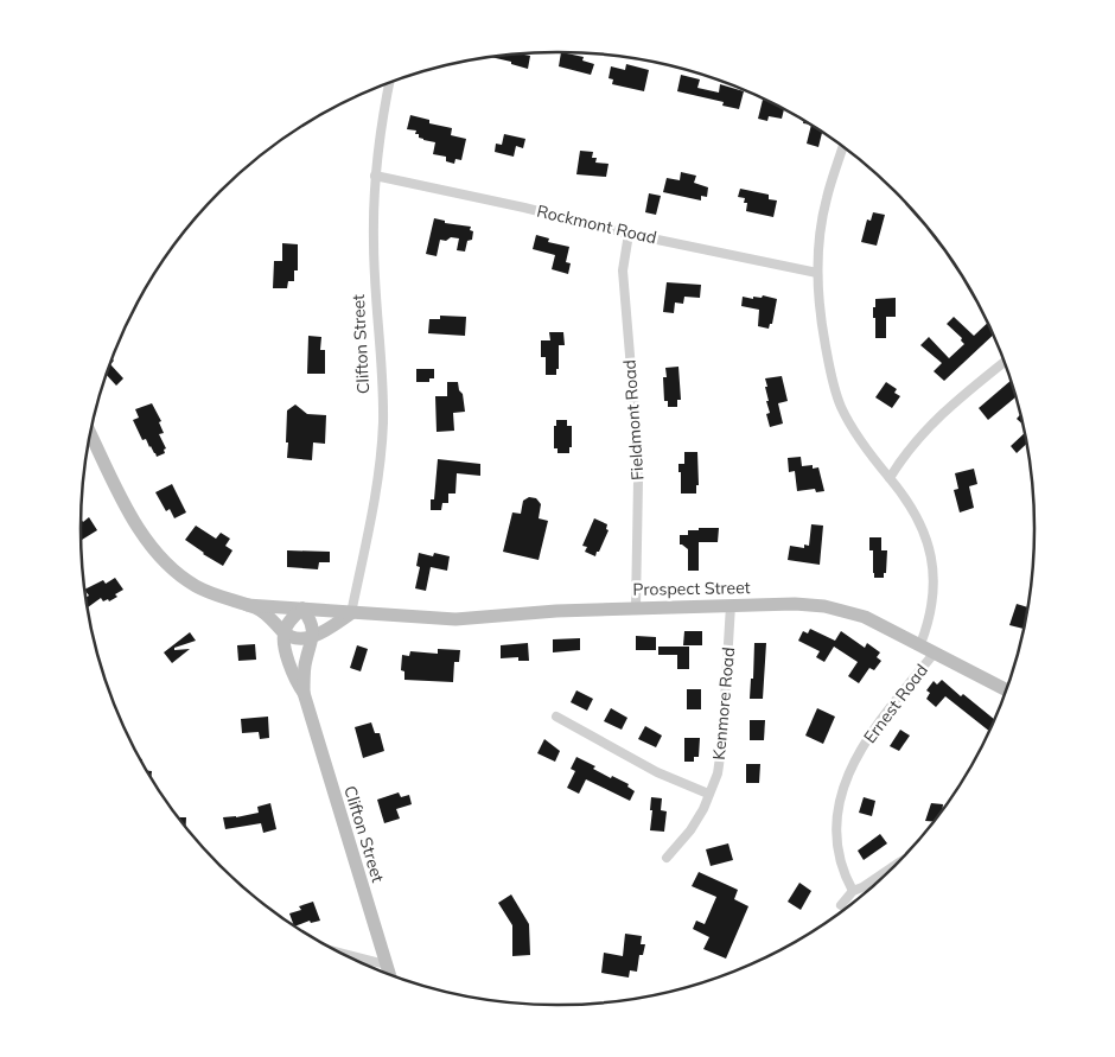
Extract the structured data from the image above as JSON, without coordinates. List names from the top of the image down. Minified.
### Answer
{"streets":{"main road":["Clifton Street","Prospect Street"],"street":["Rockmont Road","Fieldmont Road","Kenmore Road","Ernest Road"]},"crossings":[["Rockmont Road","Clifton Street"],["Rockmont Road","Fieldmont Road"],["Clifton Street","Prospect Street"],["Fieldmont Road","Prospect Street"],["Prospect Street","Kenmore Road"],["Prospect Street","Ernest Road"]]}
